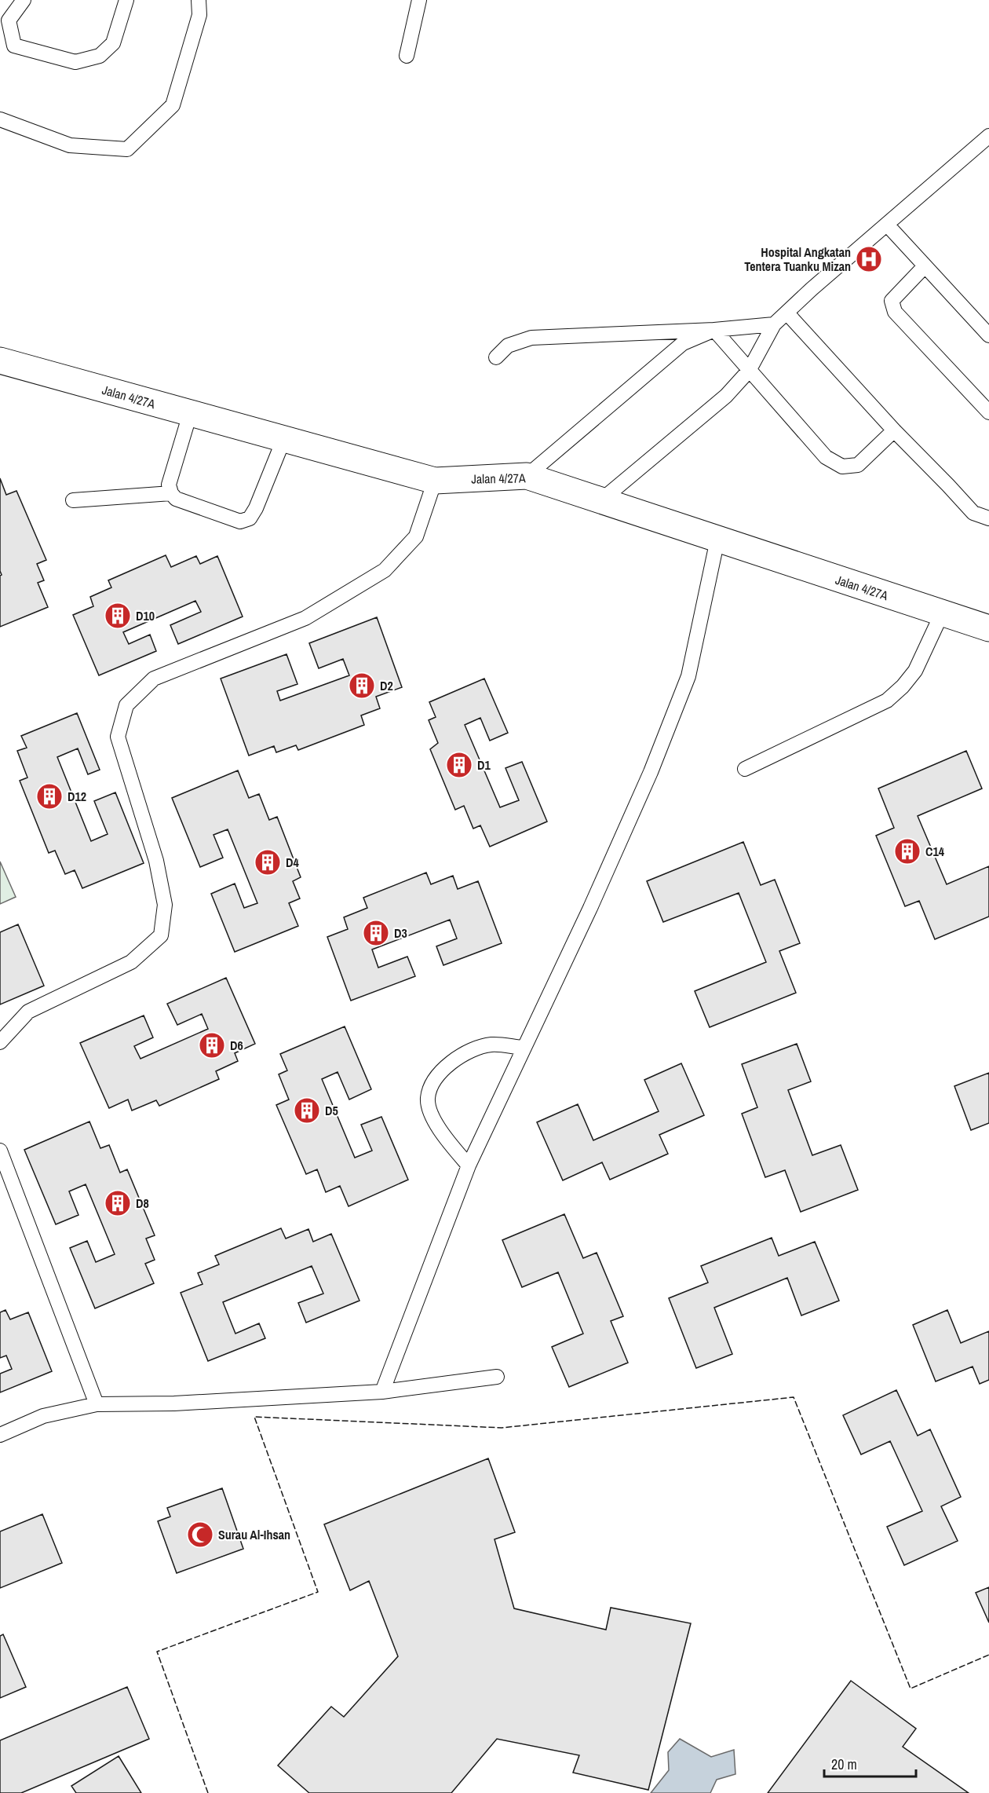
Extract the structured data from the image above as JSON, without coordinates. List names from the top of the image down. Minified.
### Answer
{"streets":{"street":["Jalan 4/27A"]},"places":{"hospital":["Hospital Angkatan Tentera Tuanku Mizan"],"building":["D10","D2","D1","D12","C14","D4","D3","D6","D5","D8"],"mosque":["Surau Al-Ihsan"]},"scale_bar":"20 m"}
